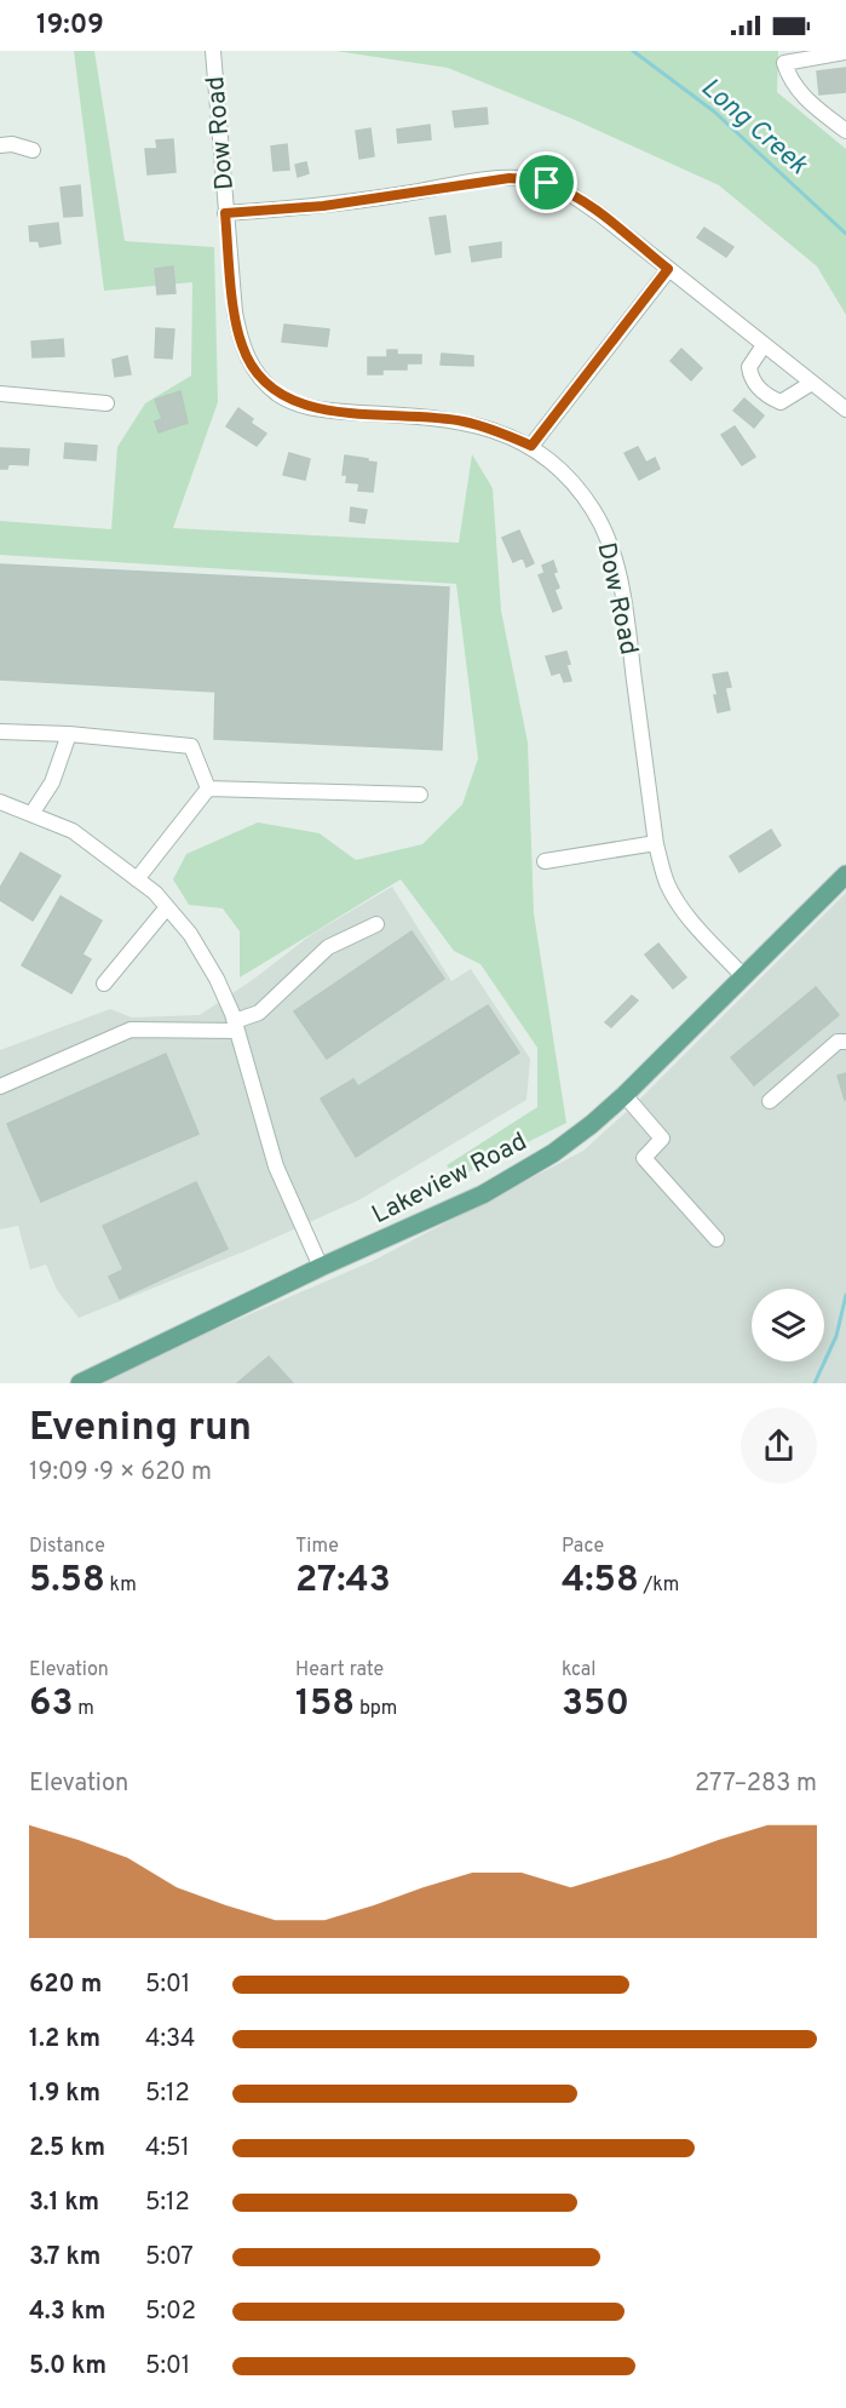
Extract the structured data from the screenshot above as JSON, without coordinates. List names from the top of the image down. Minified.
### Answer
{"streets":{"main road":["Lakeview Road"],"street":["Dow Road"]},"crossings":[["Dow Road","Lakeview Road"]],"water":["Long Creek"],"page":{"status":"19:09","heading":["Evening run","19:09 · 9 × 620 m"],"stats":[["Distance","5.58 km"],["Time","27:43"],["Pace","4:58 /km"],["Elevation","63 m"],["Heart rate","158 bpm"],["kcal","350"]],"chart":["Elevation","277–283 m"],"list":[{"name":"620 m","note":"5:01"},{"name":"1.2 km","note":"4:34"},{"name":"1.9 km","note":"5:12"},{"name":"2.5 km","note":"4:51"},{"name":"3.1 km","note":"5:12"},{"name":"3.7 km","note":"5:07"},{"name":"4.3 km","note":"5:02"},{"name":"5.0 km","note":"5:01"}]}}
